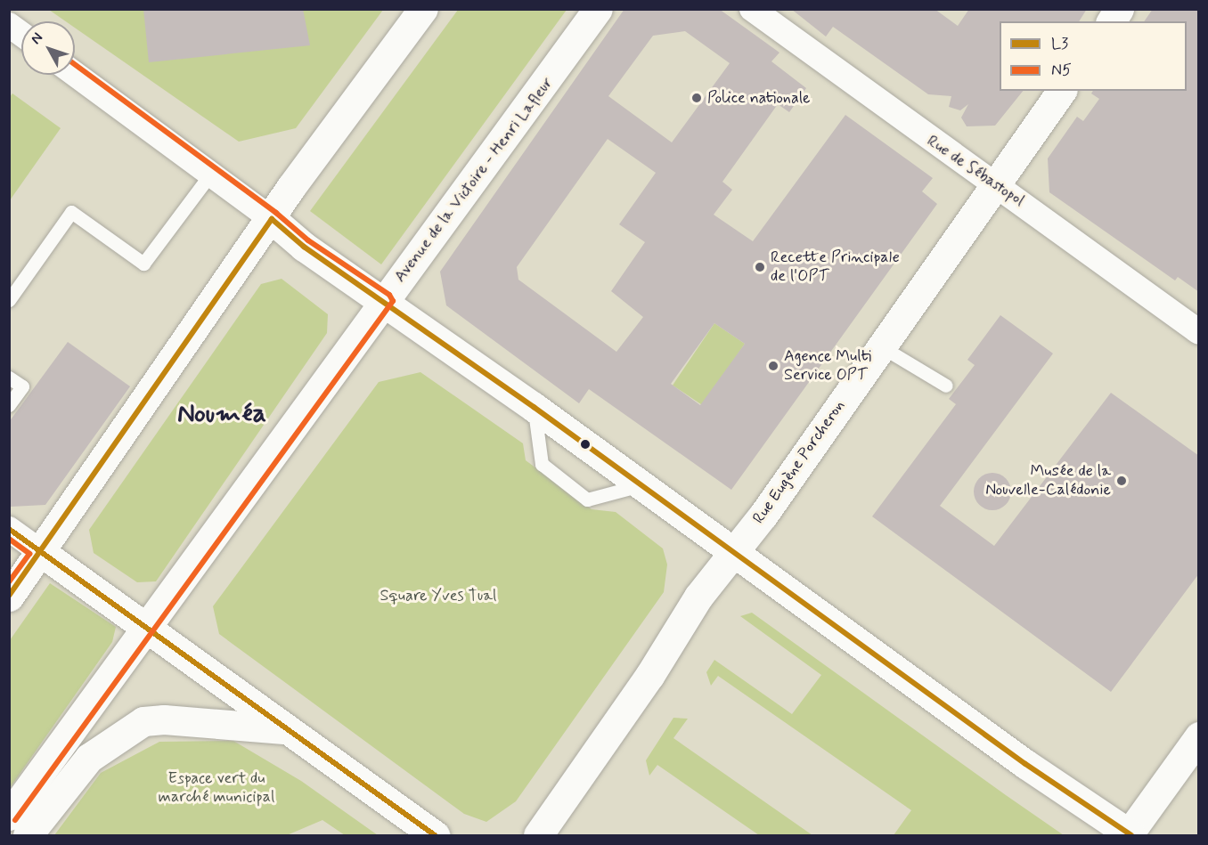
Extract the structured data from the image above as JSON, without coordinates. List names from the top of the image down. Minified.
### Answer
{"streets":{"main road":["Avenue de la Victoire - Henri Lafleur","Rue Eugène Porcheron"],"street":["Rue de Sébastopol"]},"crossings":[["Rue de Sébastopol","Rue Eugène Porcheron"]],"districts":["Nouméa"],"parks":["Square Yves Tual","Espace vert du marché municipal"],"places":["Police nationale","Recette Principale de l'OPT","Agence Multi Service OPT","Musée de la Nouvelle-Calédonie"],"lines":["transit line N5","transit line L3"],"legend":["L3","N5"],"north":"top left"}
